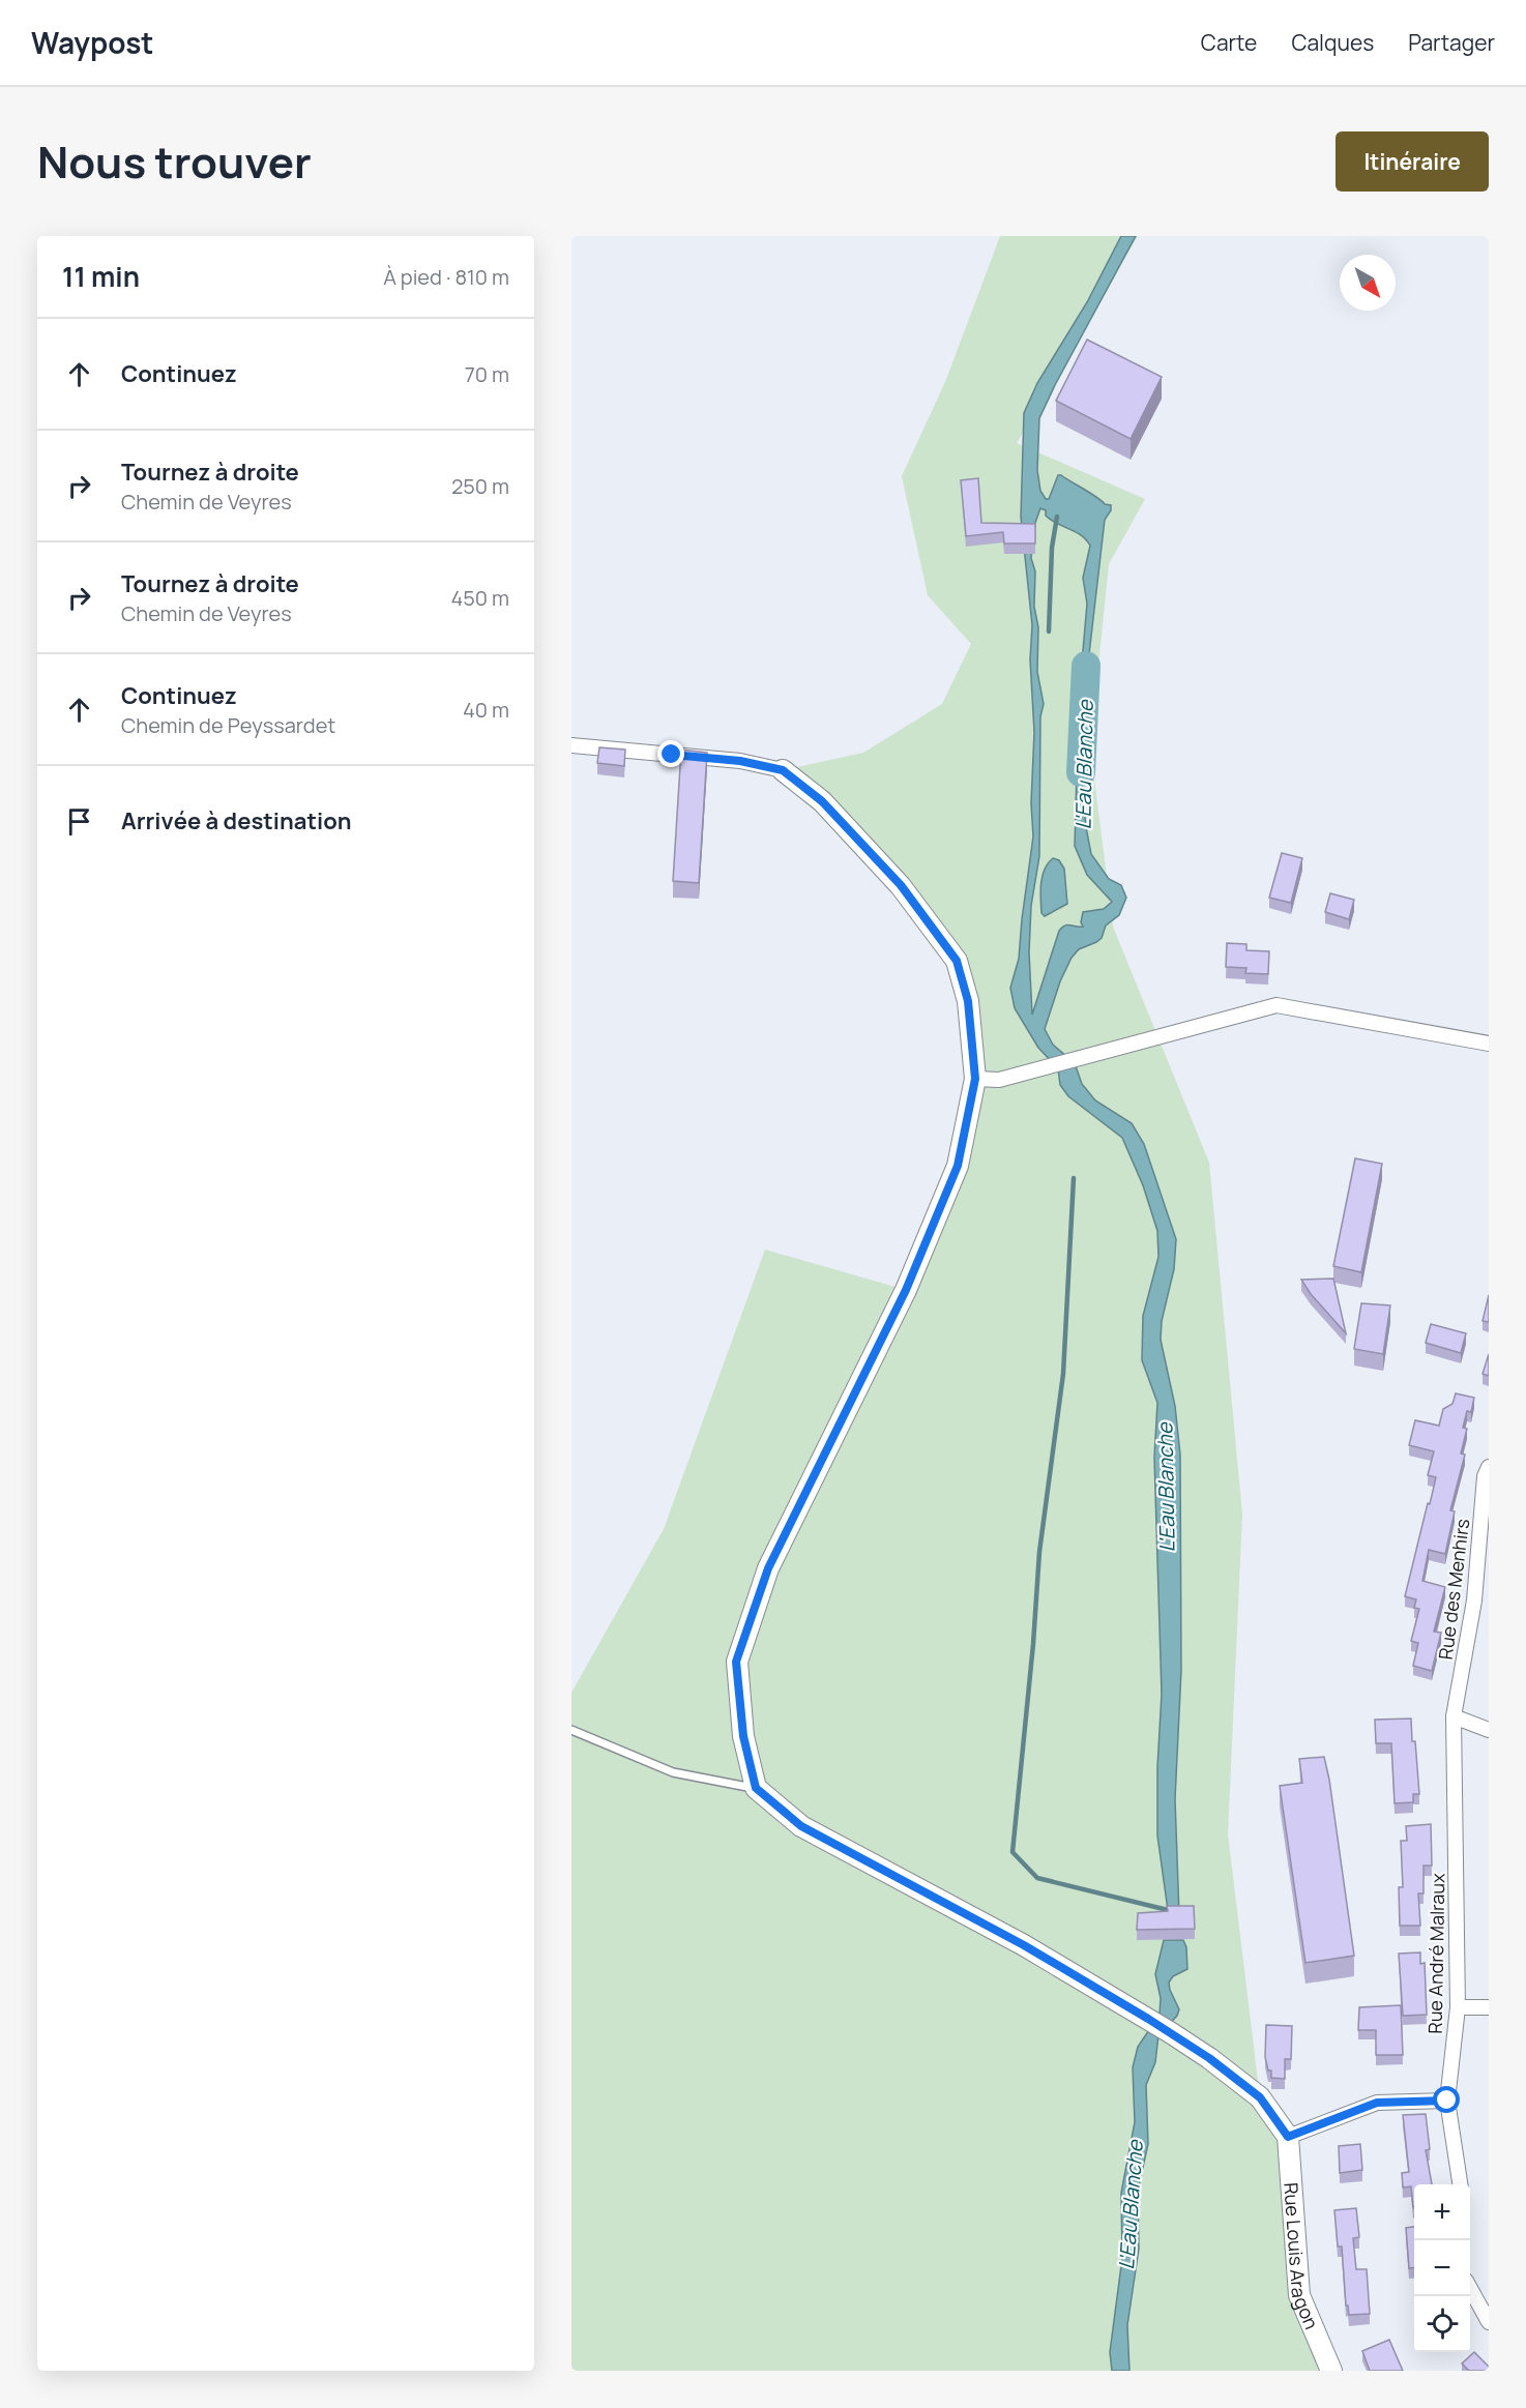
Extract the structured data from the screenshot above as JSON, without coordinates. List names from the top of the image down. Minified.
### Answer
{"streets":{"street":["Rue des Menhirs","Rue André Malraux","Rue Louis Aragon"]},"crossings":[["Rue des Menhirs","Rue André Malraux"]],"water":["L'Eau Blanche"],"north":"bottom right","page":{"header":"Waypost","nav":["Carte","Calques","Partager"],"title":"Nous trouver","buttons":"Itinéraire","heading":["11 min","À pied · 810 m"],"list":[["Continuez","70 m"],["Tournez à droite","Chemin de Veyres","250 m"],["Tournez à droite","Chemin de Veyres","450 m"],["Continuez","Chemin de Peyssardet","40 m"],"Arrivée à destination"],"map_buttons":["+","−"]}}
